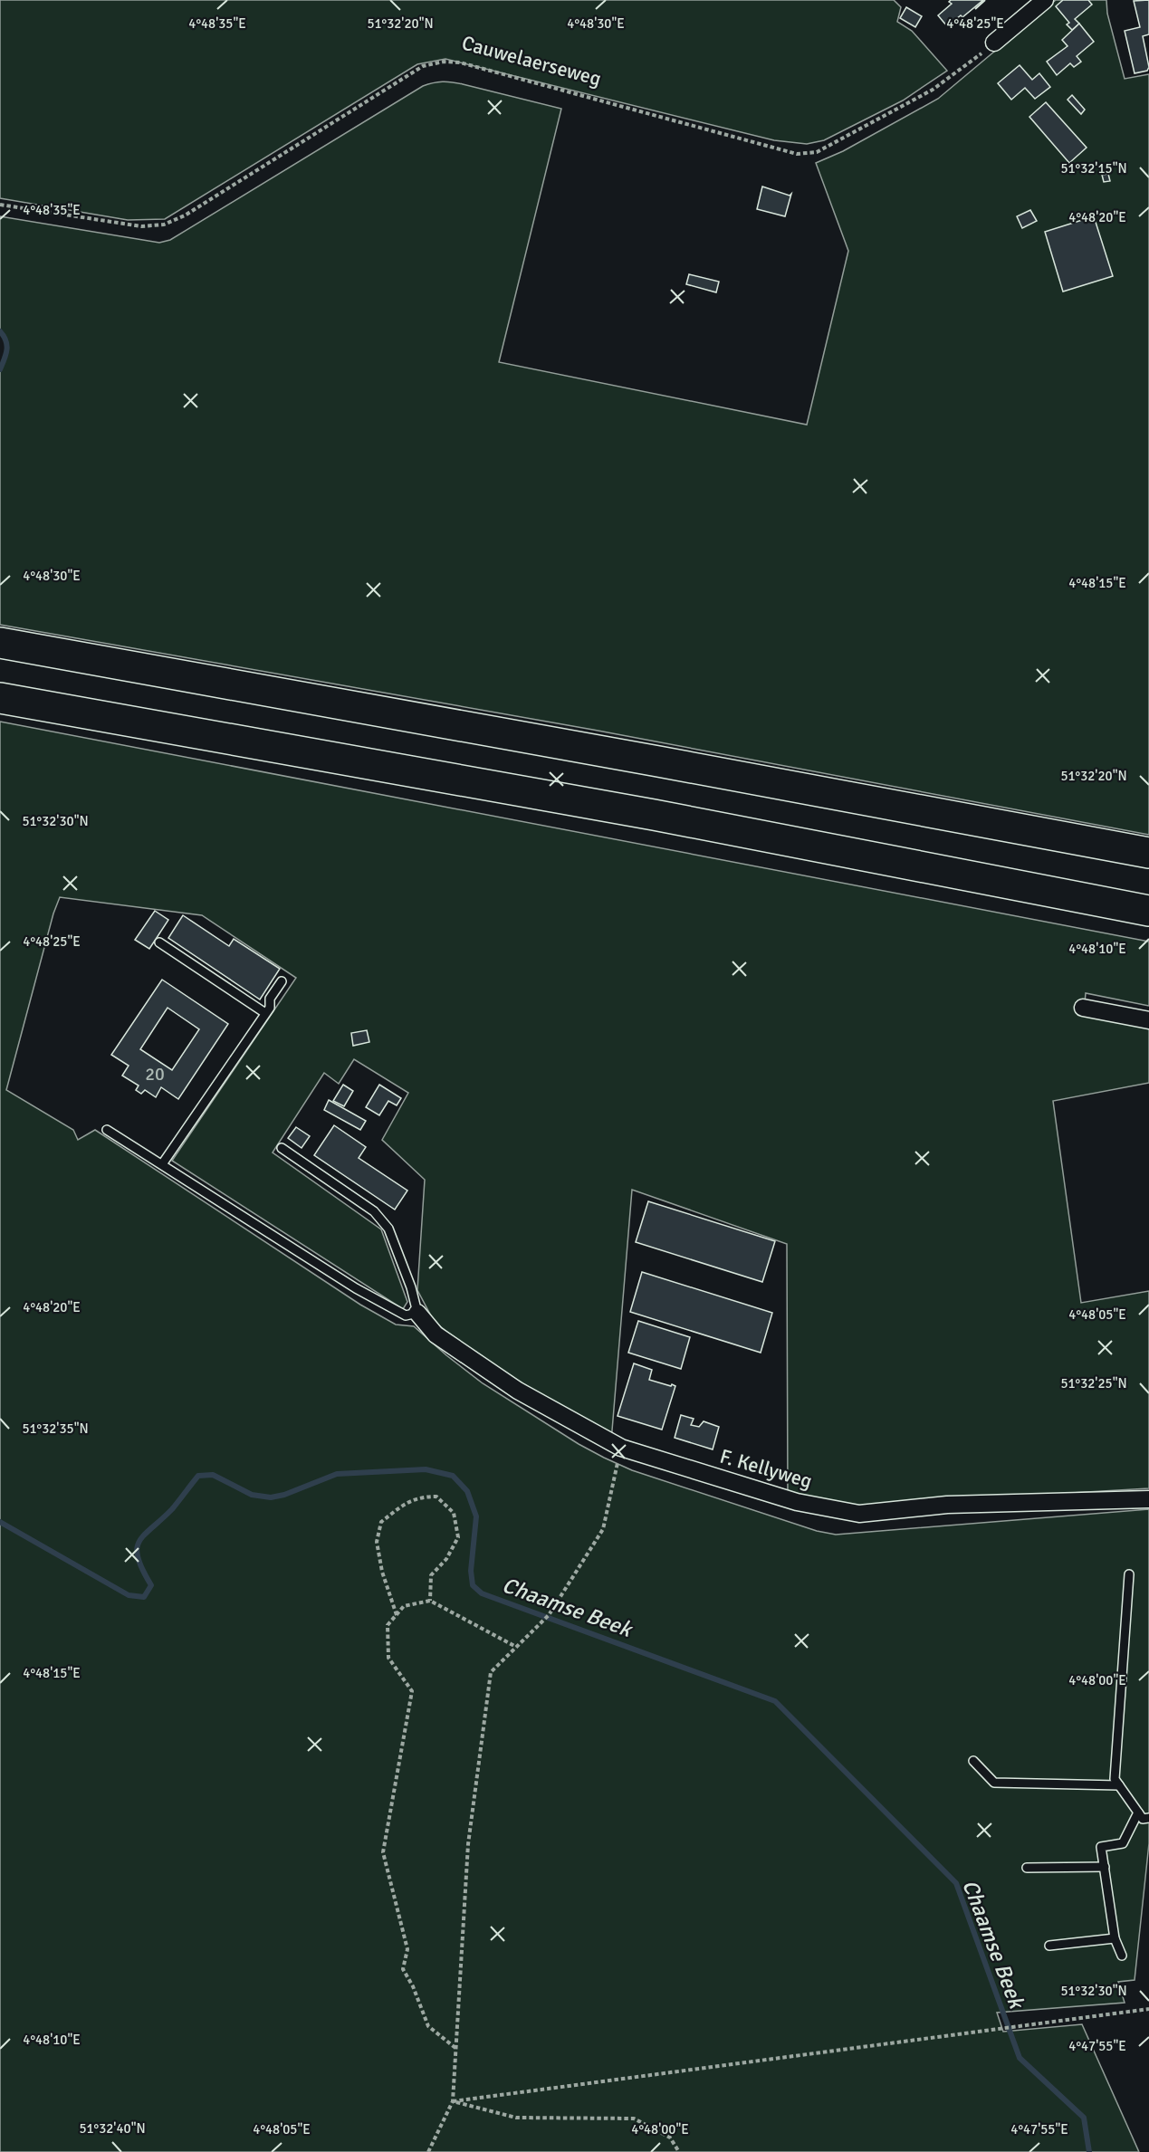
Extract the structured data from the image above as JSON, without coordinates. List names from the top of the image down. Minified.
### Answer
{"streets":{"street":["F. Kellyweg"],"path":["Cauwelaerseweg"]},"water":["Chaamse Beek"],"house_numbers":["20"],"coordinates":["4°48'35\"E","4°48'30\"E","4°48'25\"E","51°32'20\"N","51°32'15\"N","4°48'20\"E","4°48'15\"E","51°32'30\"N","4°48'10\"E","4°48'05\"E","51°32'25\"N","51°32'35\"N","4°48'00\"E","4°47'55\"E","51°32'40\"N"]}
